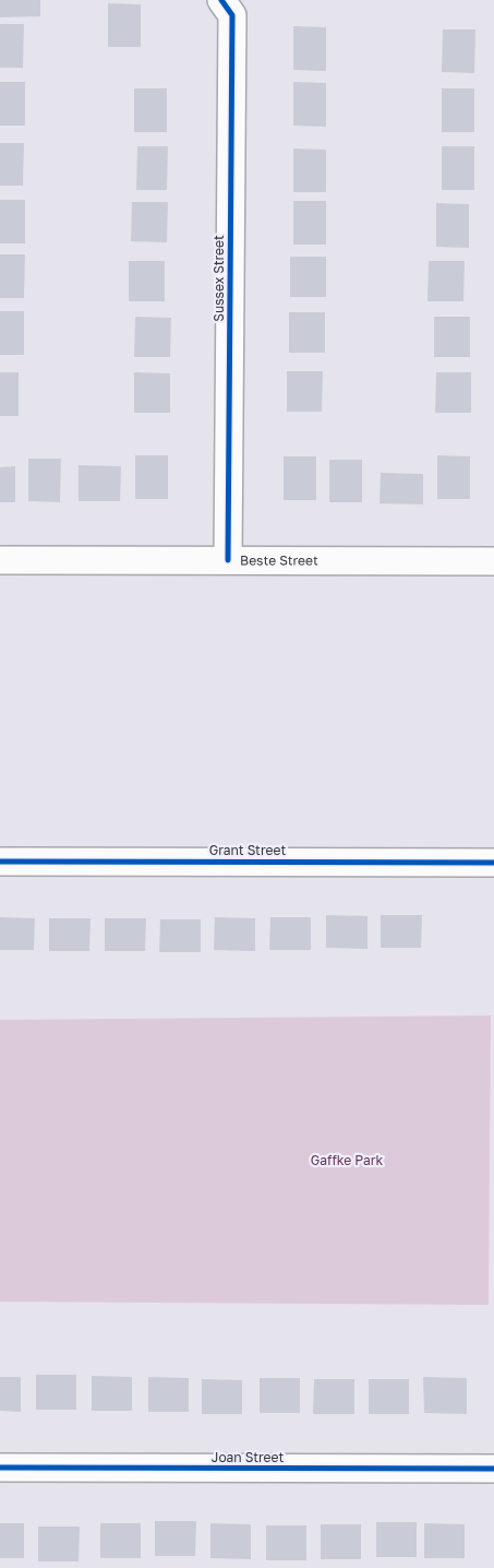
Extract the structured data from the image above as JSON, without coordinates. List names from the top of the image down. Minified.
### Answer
{"streets":{"street":["Sussex Street","Beste Street","Grant Street","Joan Street"]},"crossings":[["Sussex Street","Beste Street"]],"parks":["Gaffke Park"]}
